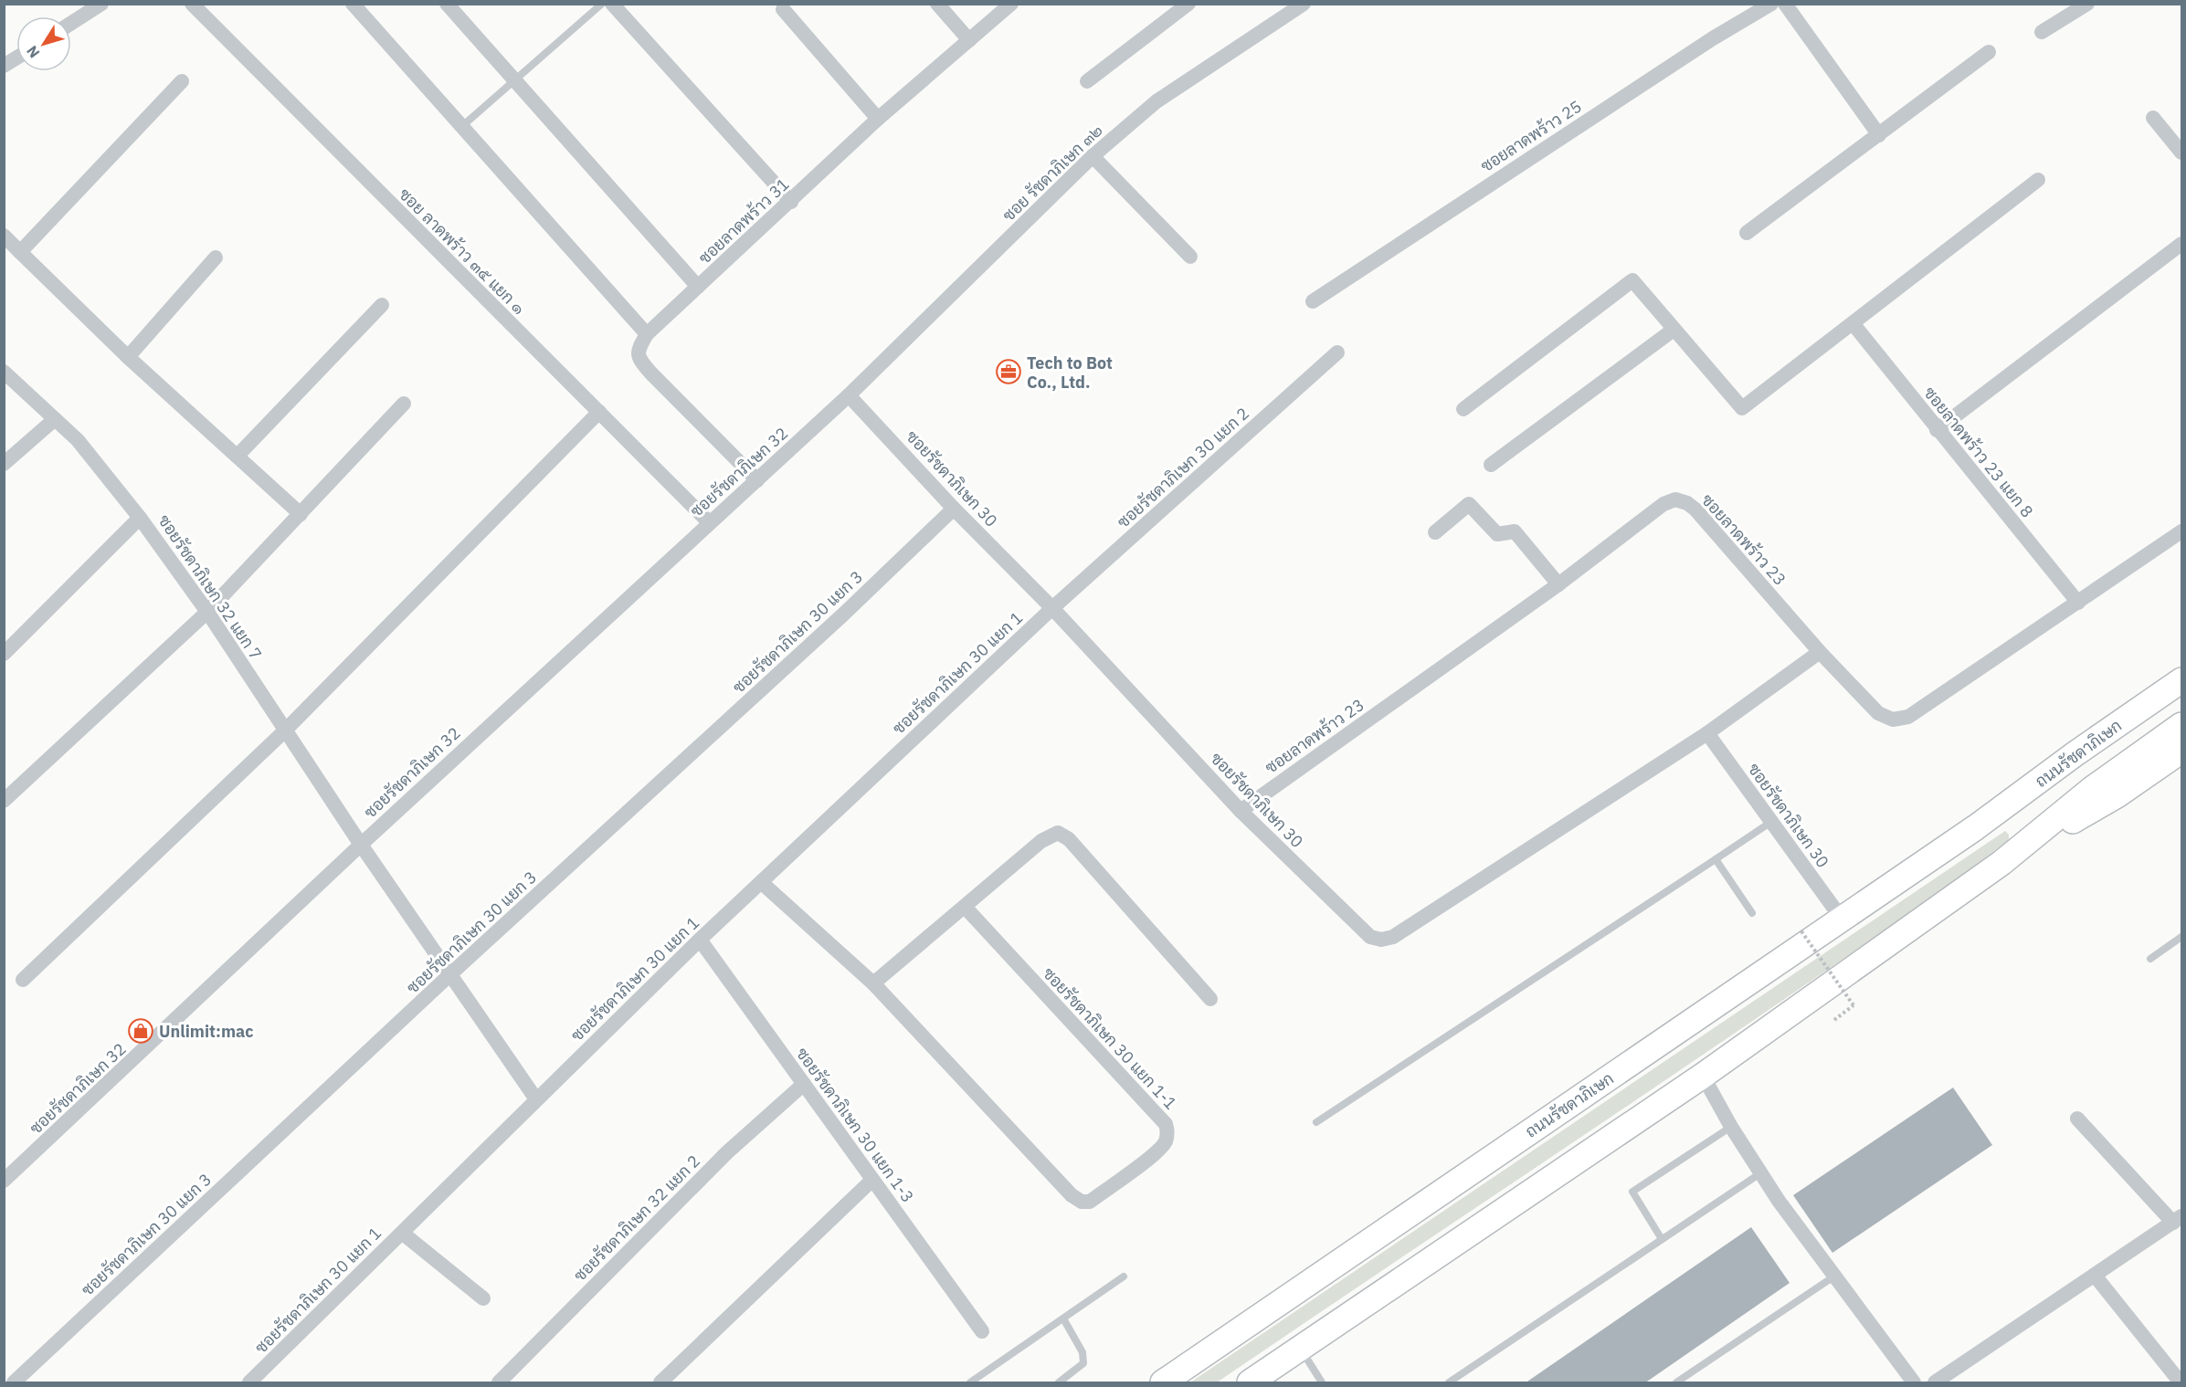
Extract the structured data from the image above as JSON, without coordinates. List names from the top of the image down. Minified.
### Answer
{"streets":{"main road":["ถนนรัชดาภิเษก"],"street":["ซอยลาดพร้าว 25","ซอย รัชดาภิเษก ๓๒","ซอยลาดพร้าว 31","ซอย ลาดพร้าว ๓๕ แยก ๑","ซอยลาดพร้าว 23 แยก 8","ซอยรัชดาภิเษก 30 แยก 2","ซอยรัชดาภิเษก 32","ซอยรัชดาภิเษก 30","ซอยลาดพร้าว 23","ซอยรัชดาภิเษก 32 แยก 7","ซอยรัชดาภิเษก 30 แยก 3","ซอยรัชดาภิเษก 30 แยก 1","ซอยรัชดาภิเษก 30 แยก 1-1","ซอยรัชดาภิเษก 30 แยก 1-3","ซอยรัชดาภิเษก 32 แยก 2"]},"crossings":[["ซอย รัชดาภิเษก ๓๒","ซอยรัชดาภิเษก 32"],["ซอย รัชดาภิเษก ๓๒","ซอยรัชดาภิเษก 30"],["ซอยลาดพร้าว 31","ซอยรัชดาภิเษก 32"],["ซอย ลาดพร้าว ๓๕ แยก ๑","ซอยรัชดาภิเษก 32"],["ซอยลาดพร้าว 23 แยก 8","ซอยลาดพร้าว 23"],["ซอยรัชดาภิเษก 30 แยก 2","ซอยรัชดาภิเษก 30"],["ซอยรัชดาภิเษก 30 แยก 2","ซอยรัชดาภิเษก 30 แยก 1"],["ซอยรัชดาภิเษก 32","ซอยรัชดาภิเษก 30"],["ซอยรัชดาภิเษก 32","ซอยรัชดาภิเษก 32 แยก 7"],["ซอยรัชดาภิเษก 30","ซอยลาดพร้าว 23"],["ซอยรัชดาภิเษก 30","ซอยรัชดาภิเษก 30 แยก 3"],["ซอยรัชดาภิเษก 30","ซอยรัชดาภิเษก 30 แยก 1"],["ซอยรัชดาภิเษก 30","ถนนรัชดาภิเษก"],["ซอยรัชดาภิเษก 32 แยก 7","ซอยรัชดาภิเษก 30 แยก 3"],["ซอยรัชดาภิเษก 32 แยก 7","ซอยรัชดาภิเษก 30 แยก 1"],["ซอยรัชดาภิเษก 30 แยก 1","ซอยรัชดาภิเษก 30 แยก 1-1"],["ซอยรัชดาภิเษก 30 แยก 1","ซอยรัชดาภิเษก 30 แยก 1-3"],["ซอยรัชดาภิเษก 30 แยก 1-3","ซอยรัชดาภิเษก 32 แยก 2"]],"places":{"office":["Tech to Bot Co., Ltd."],"shop":["Unlimit:mac"]},"north":"bottom left"}
